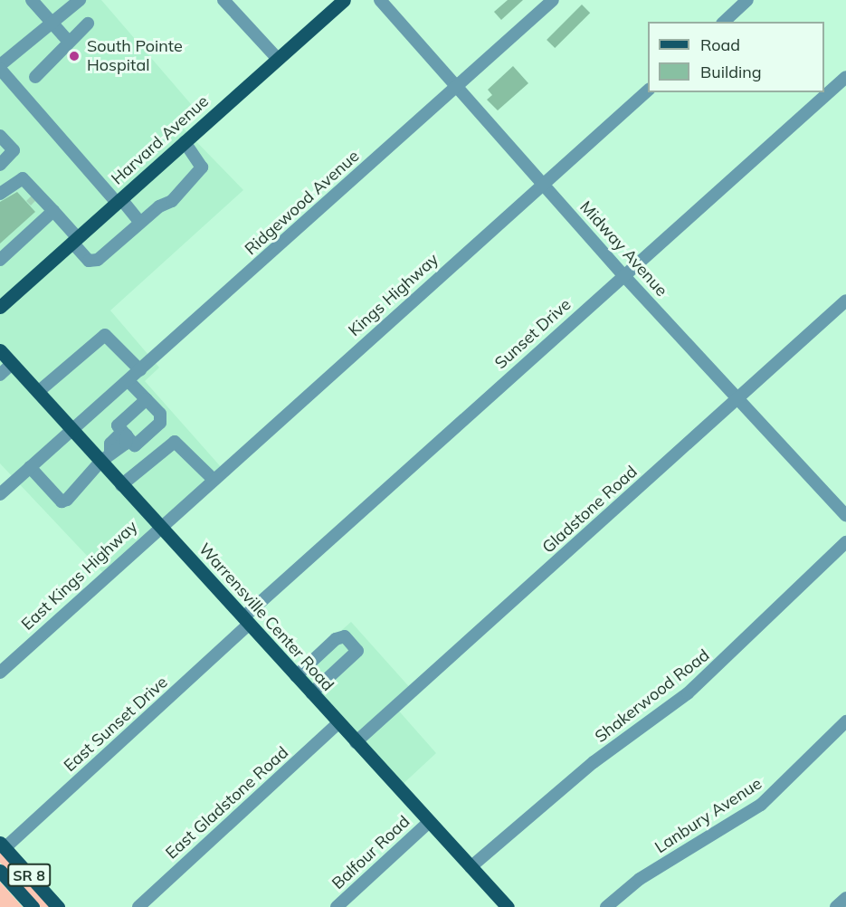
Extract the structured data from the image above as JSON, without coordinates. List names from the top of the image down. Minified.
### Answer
{"streets":{"main road":["Harvard Avenue","Warrensville Center Road","SR 8"],"street":["Ridgewood Avenue","Midway Avenue","Kings Highway","Sunset Drive","Gladstone Road","East Kings Highway","Shakerwood Road","East Sunset Drive","East Gladstone Road","Lanbury Avenue","Balfour Road"]},"crossings":[["Ridgewood Avenue","Midway Avenue"],["Ridgewood Avenue","Warrensville Center Road"],["Midway Avenue","Kings Highway"],["Midway Avenue","Sunset Drive"],["Midway Avenue","Gladstone Road"],["Kings Highway","East Kings Highway"],["Kings Highway","Warrensville Center Road"],["Sunset Drive","Warrensville Center Road"],["Sunset Drive","East Sunset Drive"],["Gladstone Road","Warrensville Center Road"],["East Kings Highway","Warrensville Center Road"],["Warrensville Center Road","Shakerwood Road"],["Warrensville Center Road","East Sunset Drive"],["Warrensville Center Road","East Gladstone Road"],["Warrensville Center Road","Balfour Road"],["East Sunset Drive","SR 8"]],"places":["South Pointe Hospital"],"legend":["Road","Building"]}
